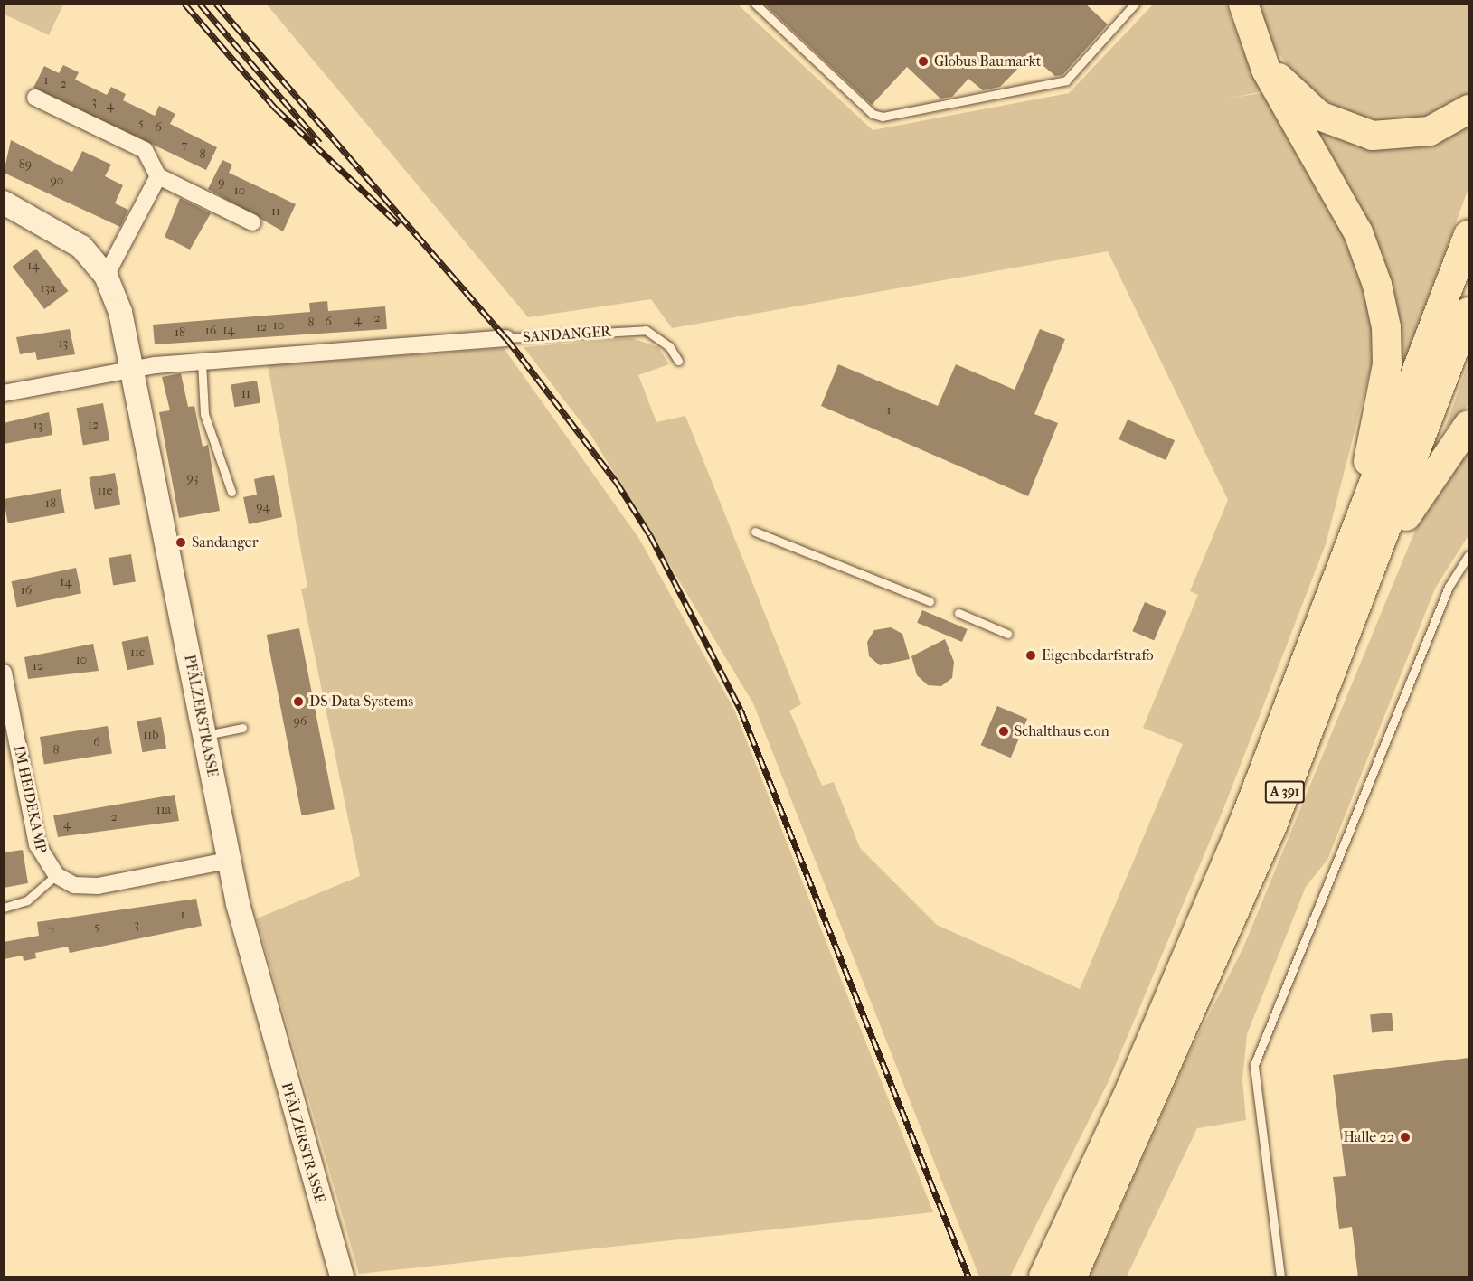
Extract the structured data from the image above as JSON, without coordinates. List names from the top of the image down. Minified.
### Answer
{"streets":{"highway":["A 391"],"street":["SANDANGER","PFÄLZERSTRASSE","IM HEIDEKAMP"]},"crossings":[["SANDANGER","PFÄLZERSTRASSE"]],"places":["Globus Baumarkt","Sandanger","Eigenbedarfstrafo","DS Data Systems","Schalthaus e.on","Halle 22"],"house_numbers":["1","2","3","4","5","6","7","8","89","90","9","10","11","14","13a","2","4","6","8","10","12","14","16","18","13","11","1","12","13","93","11e","18","94","14","16","11c","10","12","96","11b","6","8","11a","2","4","1","3","5","7"]}
